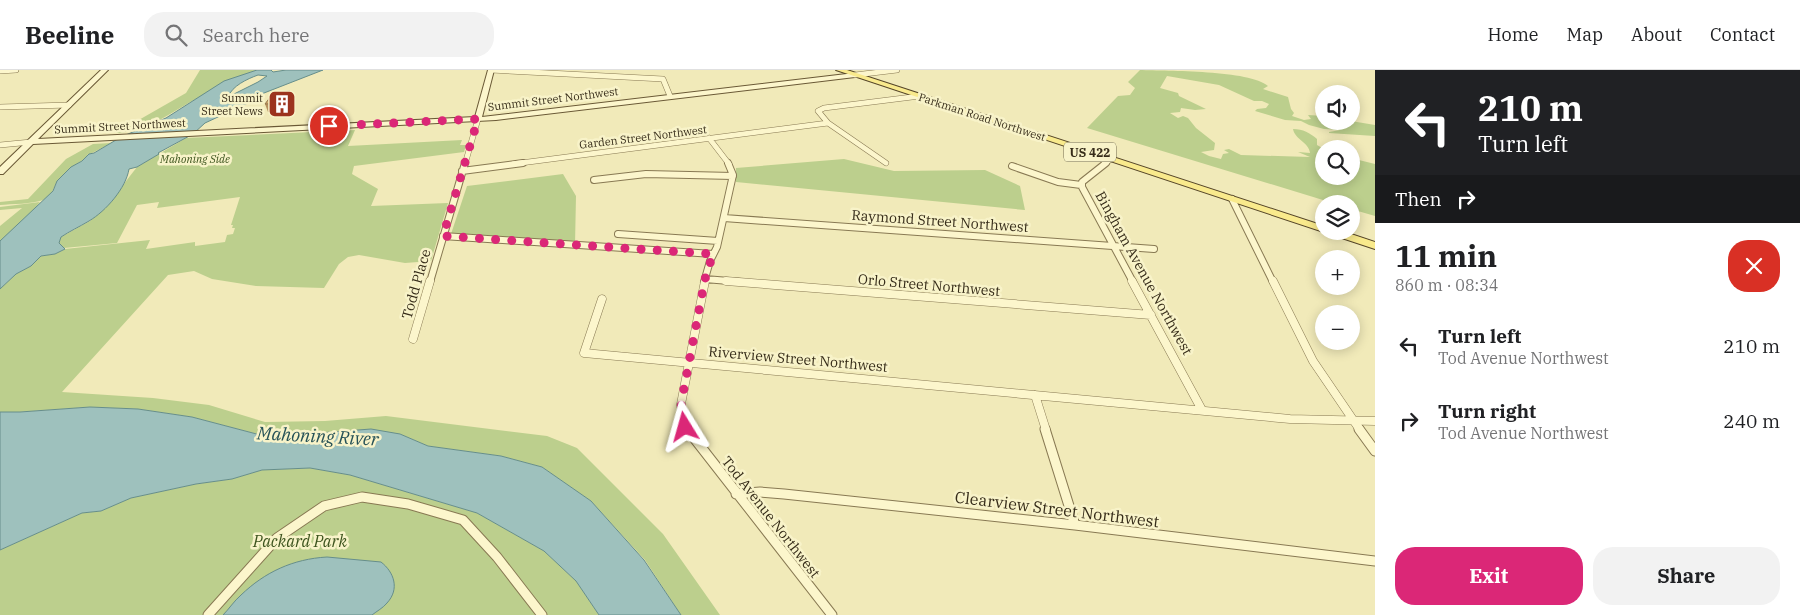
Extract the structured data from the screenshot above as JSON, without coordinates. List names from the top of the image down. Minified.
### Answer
{"streets":{"main road":["Summit Street Northwest","Parkman Road Northwest","US 422"],"street":["Garden Street Northwest","Raymond Street Northwest","Bingham Avenue Northwest","Todd Place","Orlo Street Northwest","Riverview Street Northwest","Clearview Street Northwest","Tod Avenue Northwest"]},"crossings":[["Summit Street Northwest","Parkman Road Northwest"],["Parkman Road Northwest","Bingham Avenue Northwest"],["Raymond Street Northwest","Bingham Avenue Northwest"],["Raymond Street Northwest","Tod Avenue Northwest"],["Bingham Avenue Northwest","Orlo Street Northwest"],["Bingham Avenue Northwest","Riverview Street Northwest"],["Orlo Street Northwest","Tod Avenue Northwest"],["Riverview Street Northwest","Tod Avenue Northwest"],["Clearview Street Northwest","Tod Avenue Northwest"]],"water":["Mahoning River"],"parks":["Mahoning Side","Packard Park"],"places":{"building":["Summit Street News"]},"page":{"header":"Beeline","search":"Search here","nav":["Home","Map","About","Contact"],"turn":["210 m","Turn left"],"map_buttons":["+","−"],"then":"Then","heading":["11 min","860 m · 08:34"],"list":[{"name":"Turn left","note":"Tod Avenue Northwest","value":"210 m"},{"name":"Turn right","note":"Tod Avenue Northwest","value":"240 m"}],"buttons":["Exit","Share"]}}
